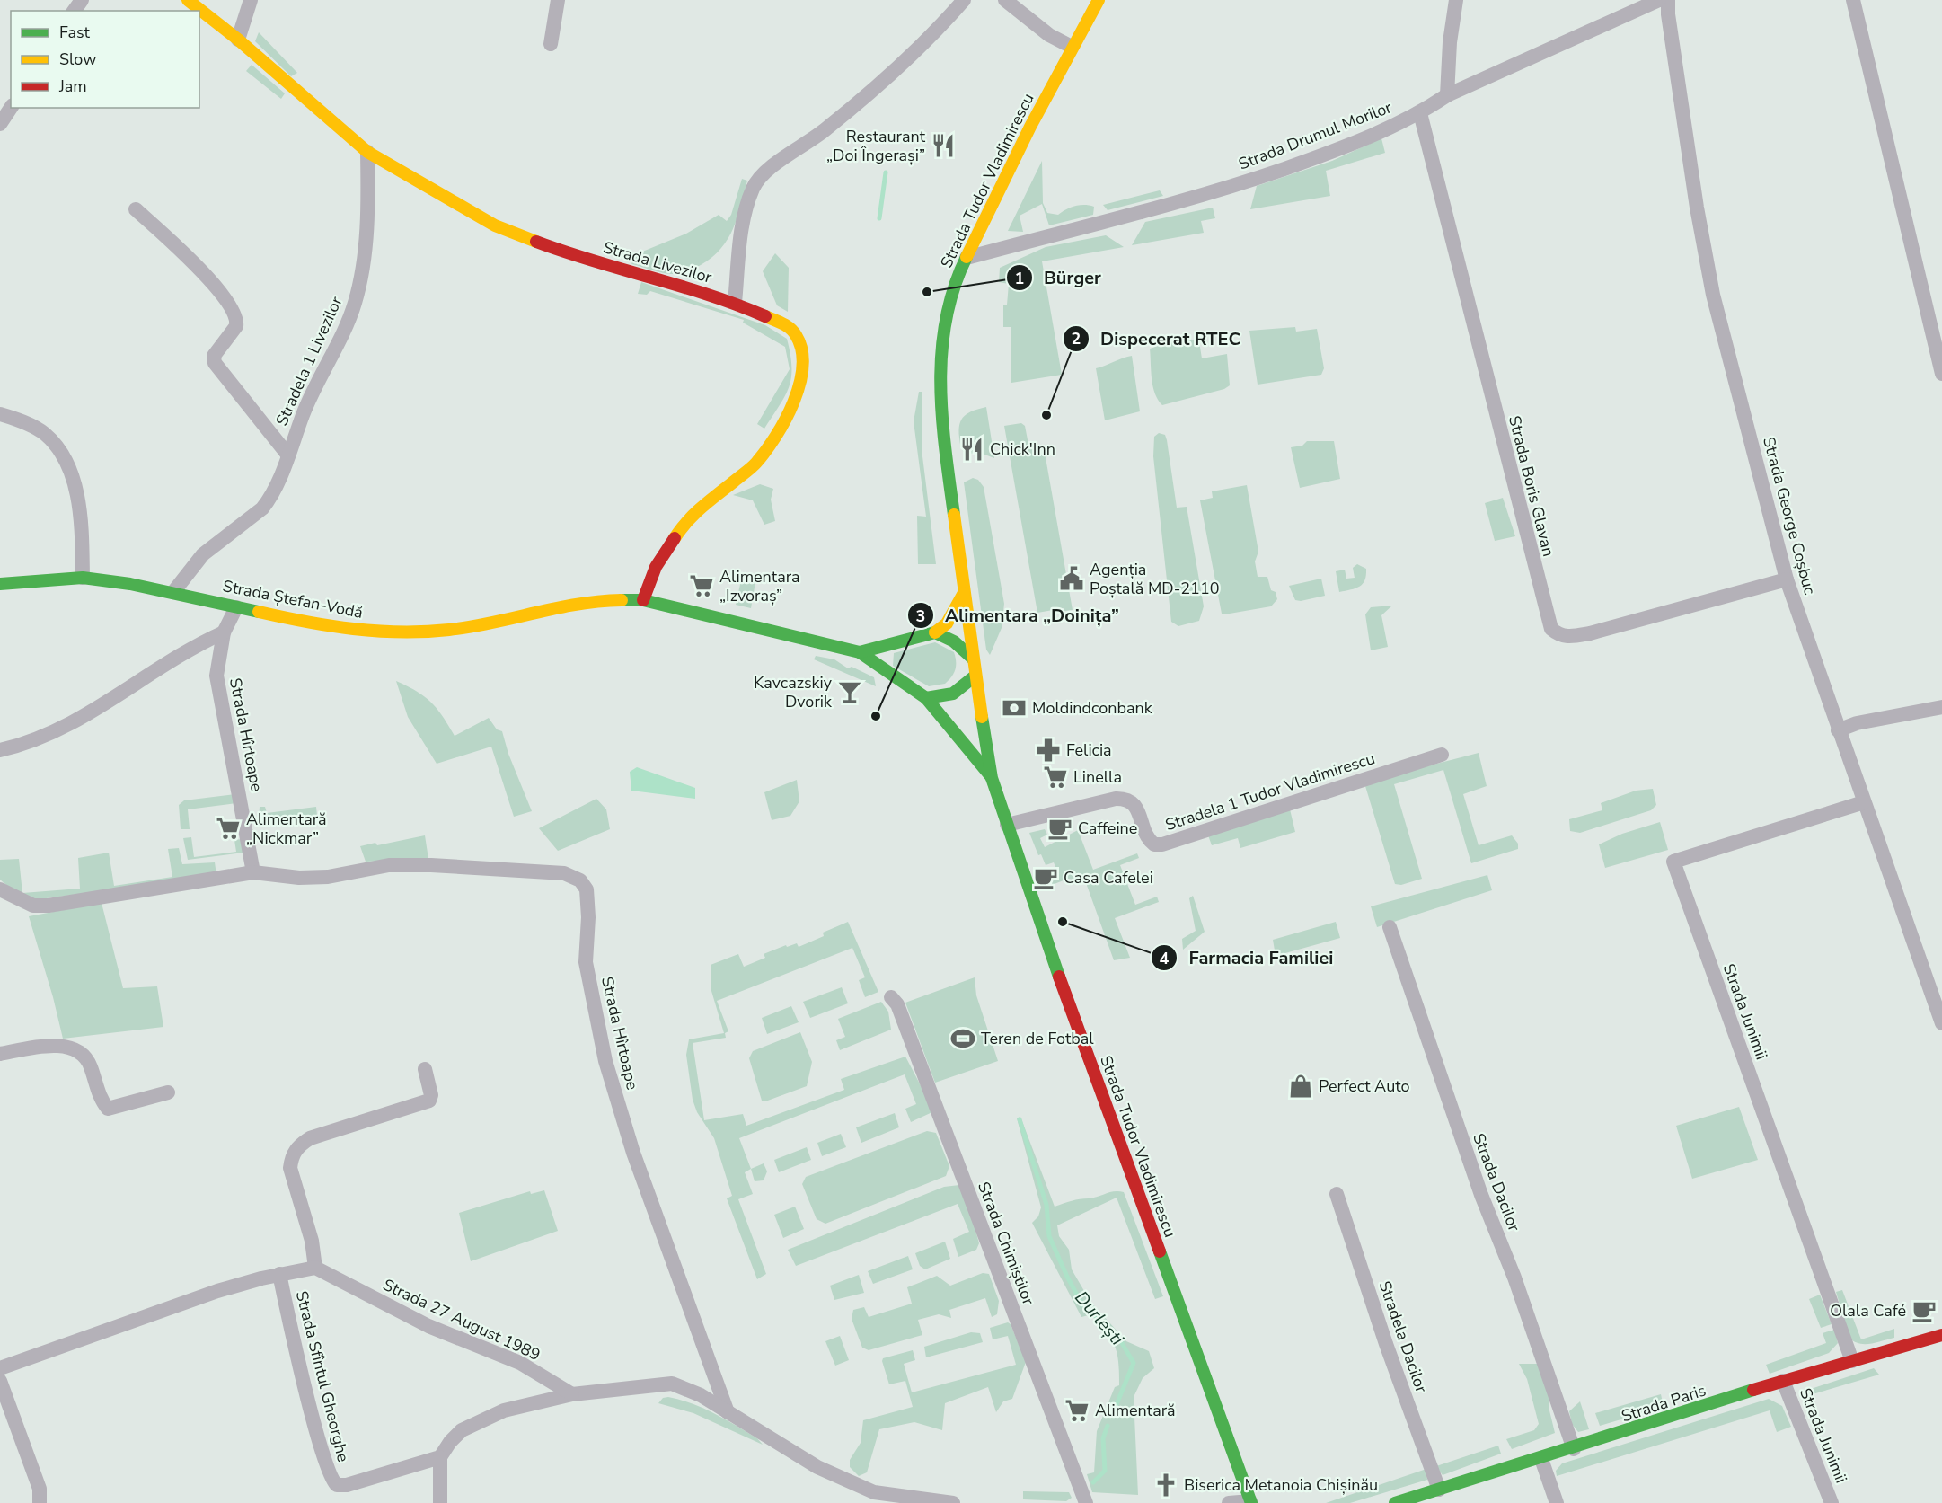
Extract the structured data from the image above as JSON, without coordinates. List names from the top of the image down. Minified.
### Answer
{"streets":{"street":["Strada Drumul Morilor","Strada Tudor Vladimirescu","Strada Livezilor","Stradela 1 Livezilor","Strada Boris Glavan","Strada George Coșbuc","Strada Ștefan-Vodă","Strada Hîrtoape","Stradela 1 Tudor Vladimirescu","Strada Junimii","Strada Dacilor","Strada Chimiștilor","Strada 27 August 1989","Stradela Dacilor","Strada Sfîntul Gheorghe","Strada Paris"]},"crossings":[["Strada Drumul Morilor","Strada Tudor Vladimirescu"],["Strada Drumul Morilor","Strada Boris Glavan"],["Strada Tudor Vladimirescu","Strada Ștefan-Vodă"],["Strada Tudor Vladimirescu","Stradela 1 Tudor Vladimirescu"],["Strada Livezilor","Stradela 1 Livezilor"],["Stradela 1 Livezilor","Strada Ștefan-Vodă"],["Strada Boris Glavan","Strada George Coșbuc"],["Strada George Coșbuc","Strada Junimii"],["Strada Ștefan-Vodă","Strada Hîrtoape"],["Strada Junimii","Strada Paris"],["Strada Dacilor","Strada Paris"],["Stradela Dacilor","Strada Paris"]],"water":["Durlești"],"places":{"restaurant":["Restaurant „Doi Îngerași”","Chick'Inn"],"other":["Bürger","Dispecerat RTEC","Alimentara „Doinița”","Farmacia Familiei"],"public building":["Agenția Poștală MD-2110"],"supermarket":["Alimentara „Izvoraș”","Linella","Alimentară „Nickmar”","Alimentară"],"bar":["Kavcazskiy Dvorik"],"bank":["Moldindconbank"],"pharmacy":["Felicia"],"cafe":["Caffeine","Casa Cafelei","Olala Café"],"sports":["Teren de Fotbal"],"shop":["Perfect Auto"],"church":["Biserica Metanoia Chișinău"]},"legend":["Fast","Slow","Jam"]}
